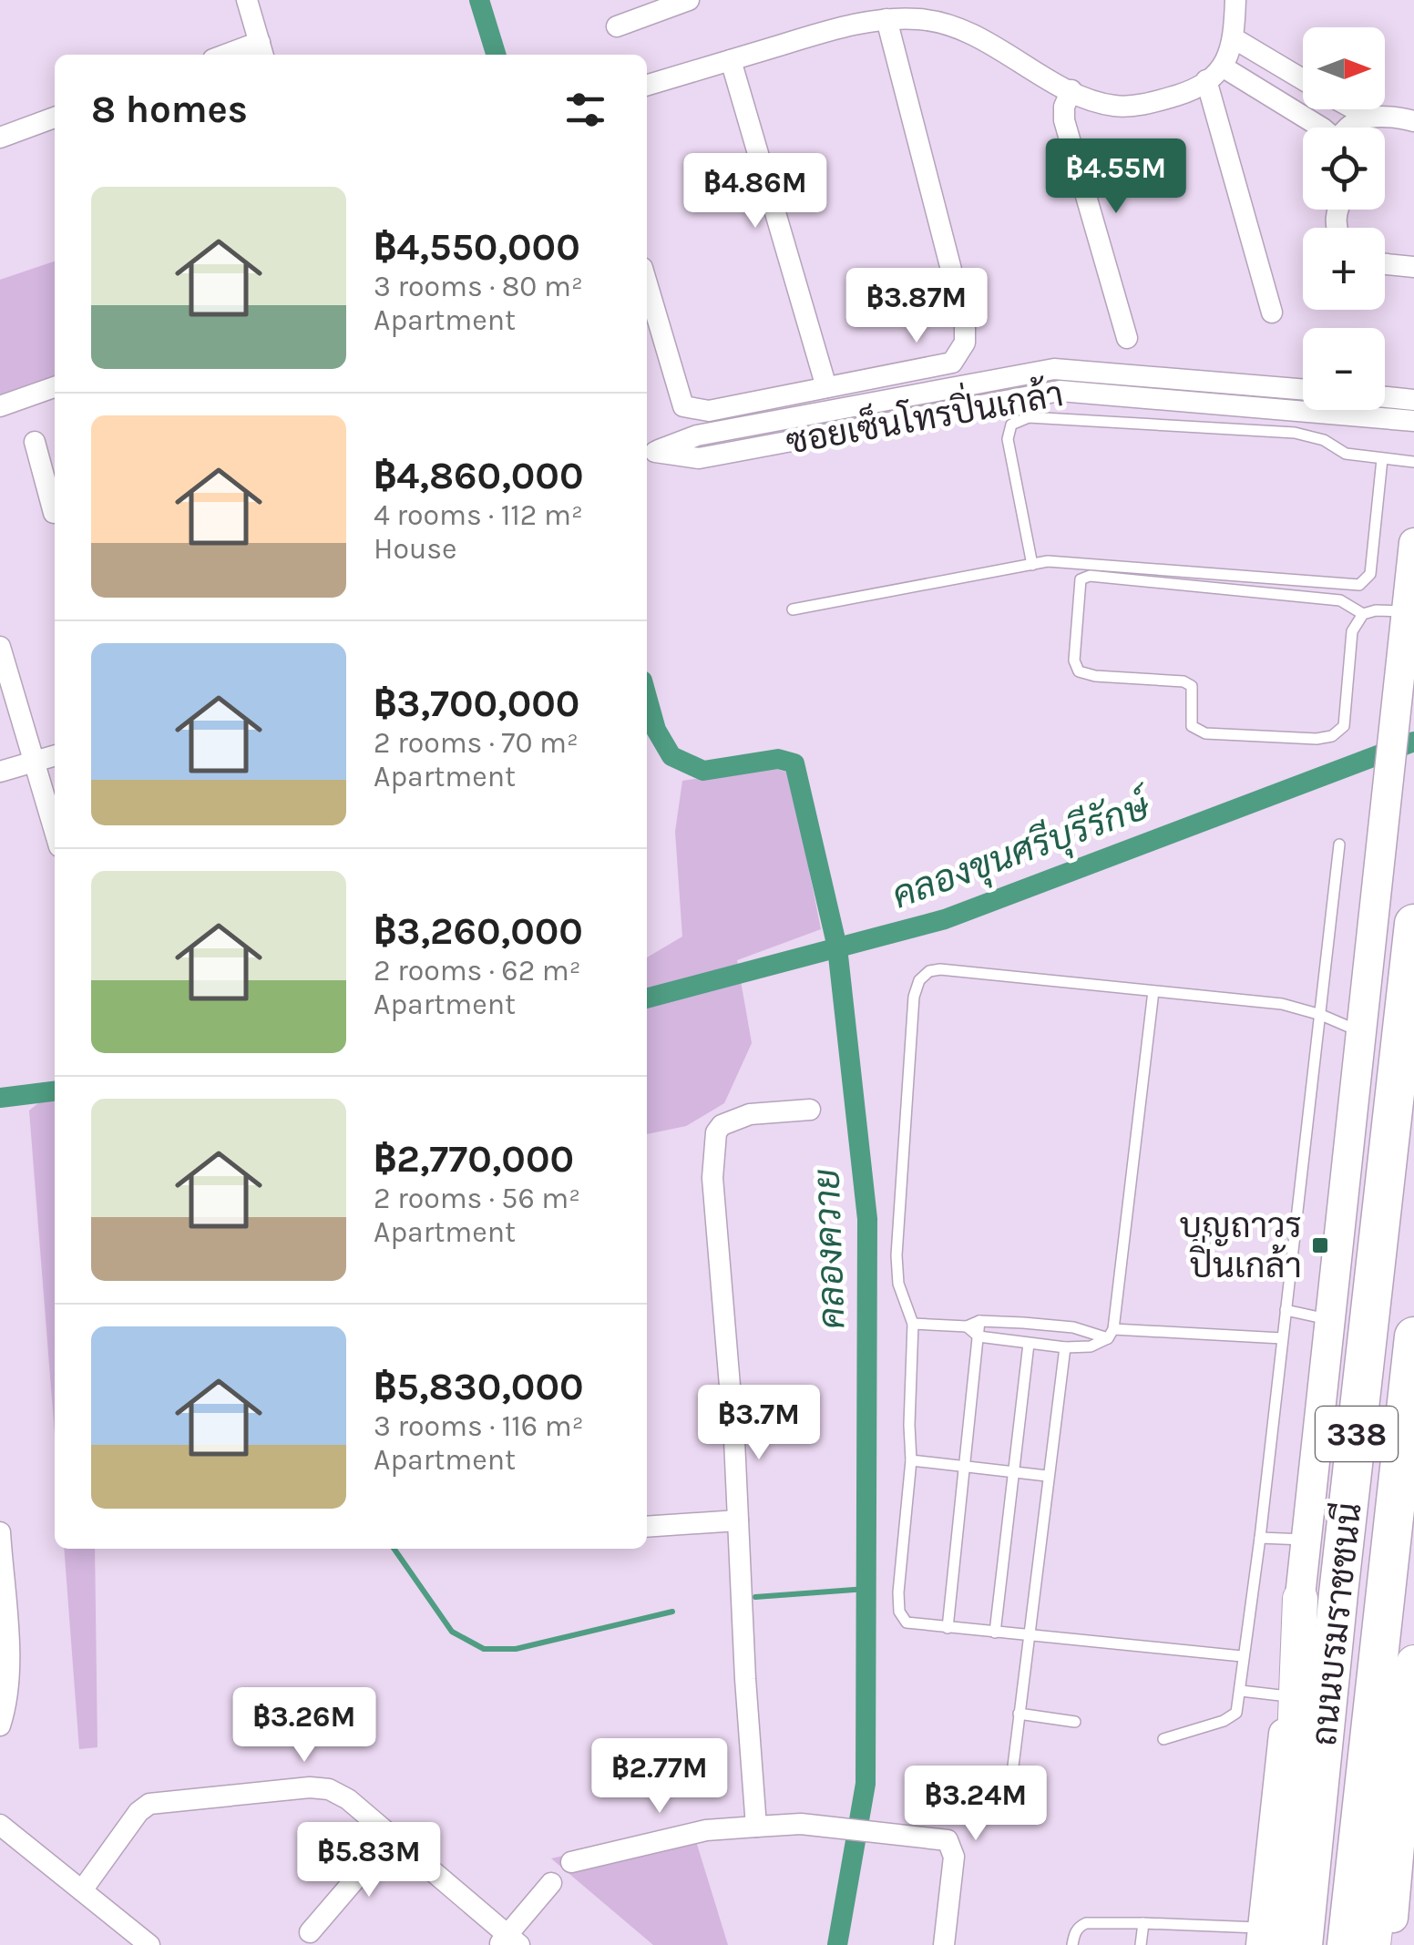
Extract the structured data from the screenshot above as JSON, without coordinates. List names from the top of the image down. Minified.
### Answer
{"streets":{"highway":["338","ถนนบรมราชชนนี"],"street":["ซอยเซ็นโทรปิ่นเกล้า"]},"crossings":[["338","ถนนบรมราชชนนี"]],"water":["คลองขุนศรีบุรีรักษ์","คลองควาย"],"places":{"transit":["บุญถาวร ปิ่นเกล้า"]},"north":"right","page":{"map_buttons":["+","−"],"heading":"8 homes","price":["฿4.55M","฿4.86M","฿3.87M","฿3.7M","฿3.26M","฿2.77M","฿3.24M","฿5.83M"],"list":[{"name":"฿4,550,000","note":"3 rooms · 80 m² · Apartment"},{"name":"฿4,860,000","note":"4 rooms · 112 m² · House"},{"name":"฿3,700,000","note":"2 rooms · 70 m² · Apartment"},{"name":"฿3,260,000","note":"2 rooms · 62 m² · Apartment"},{"name":"฿2,770,000","note":"2 rooms · 56 m² · Apartment"},{"name":"฿5,830,000","note":"3 rooms · 116 m² · Apartment"}]}}
